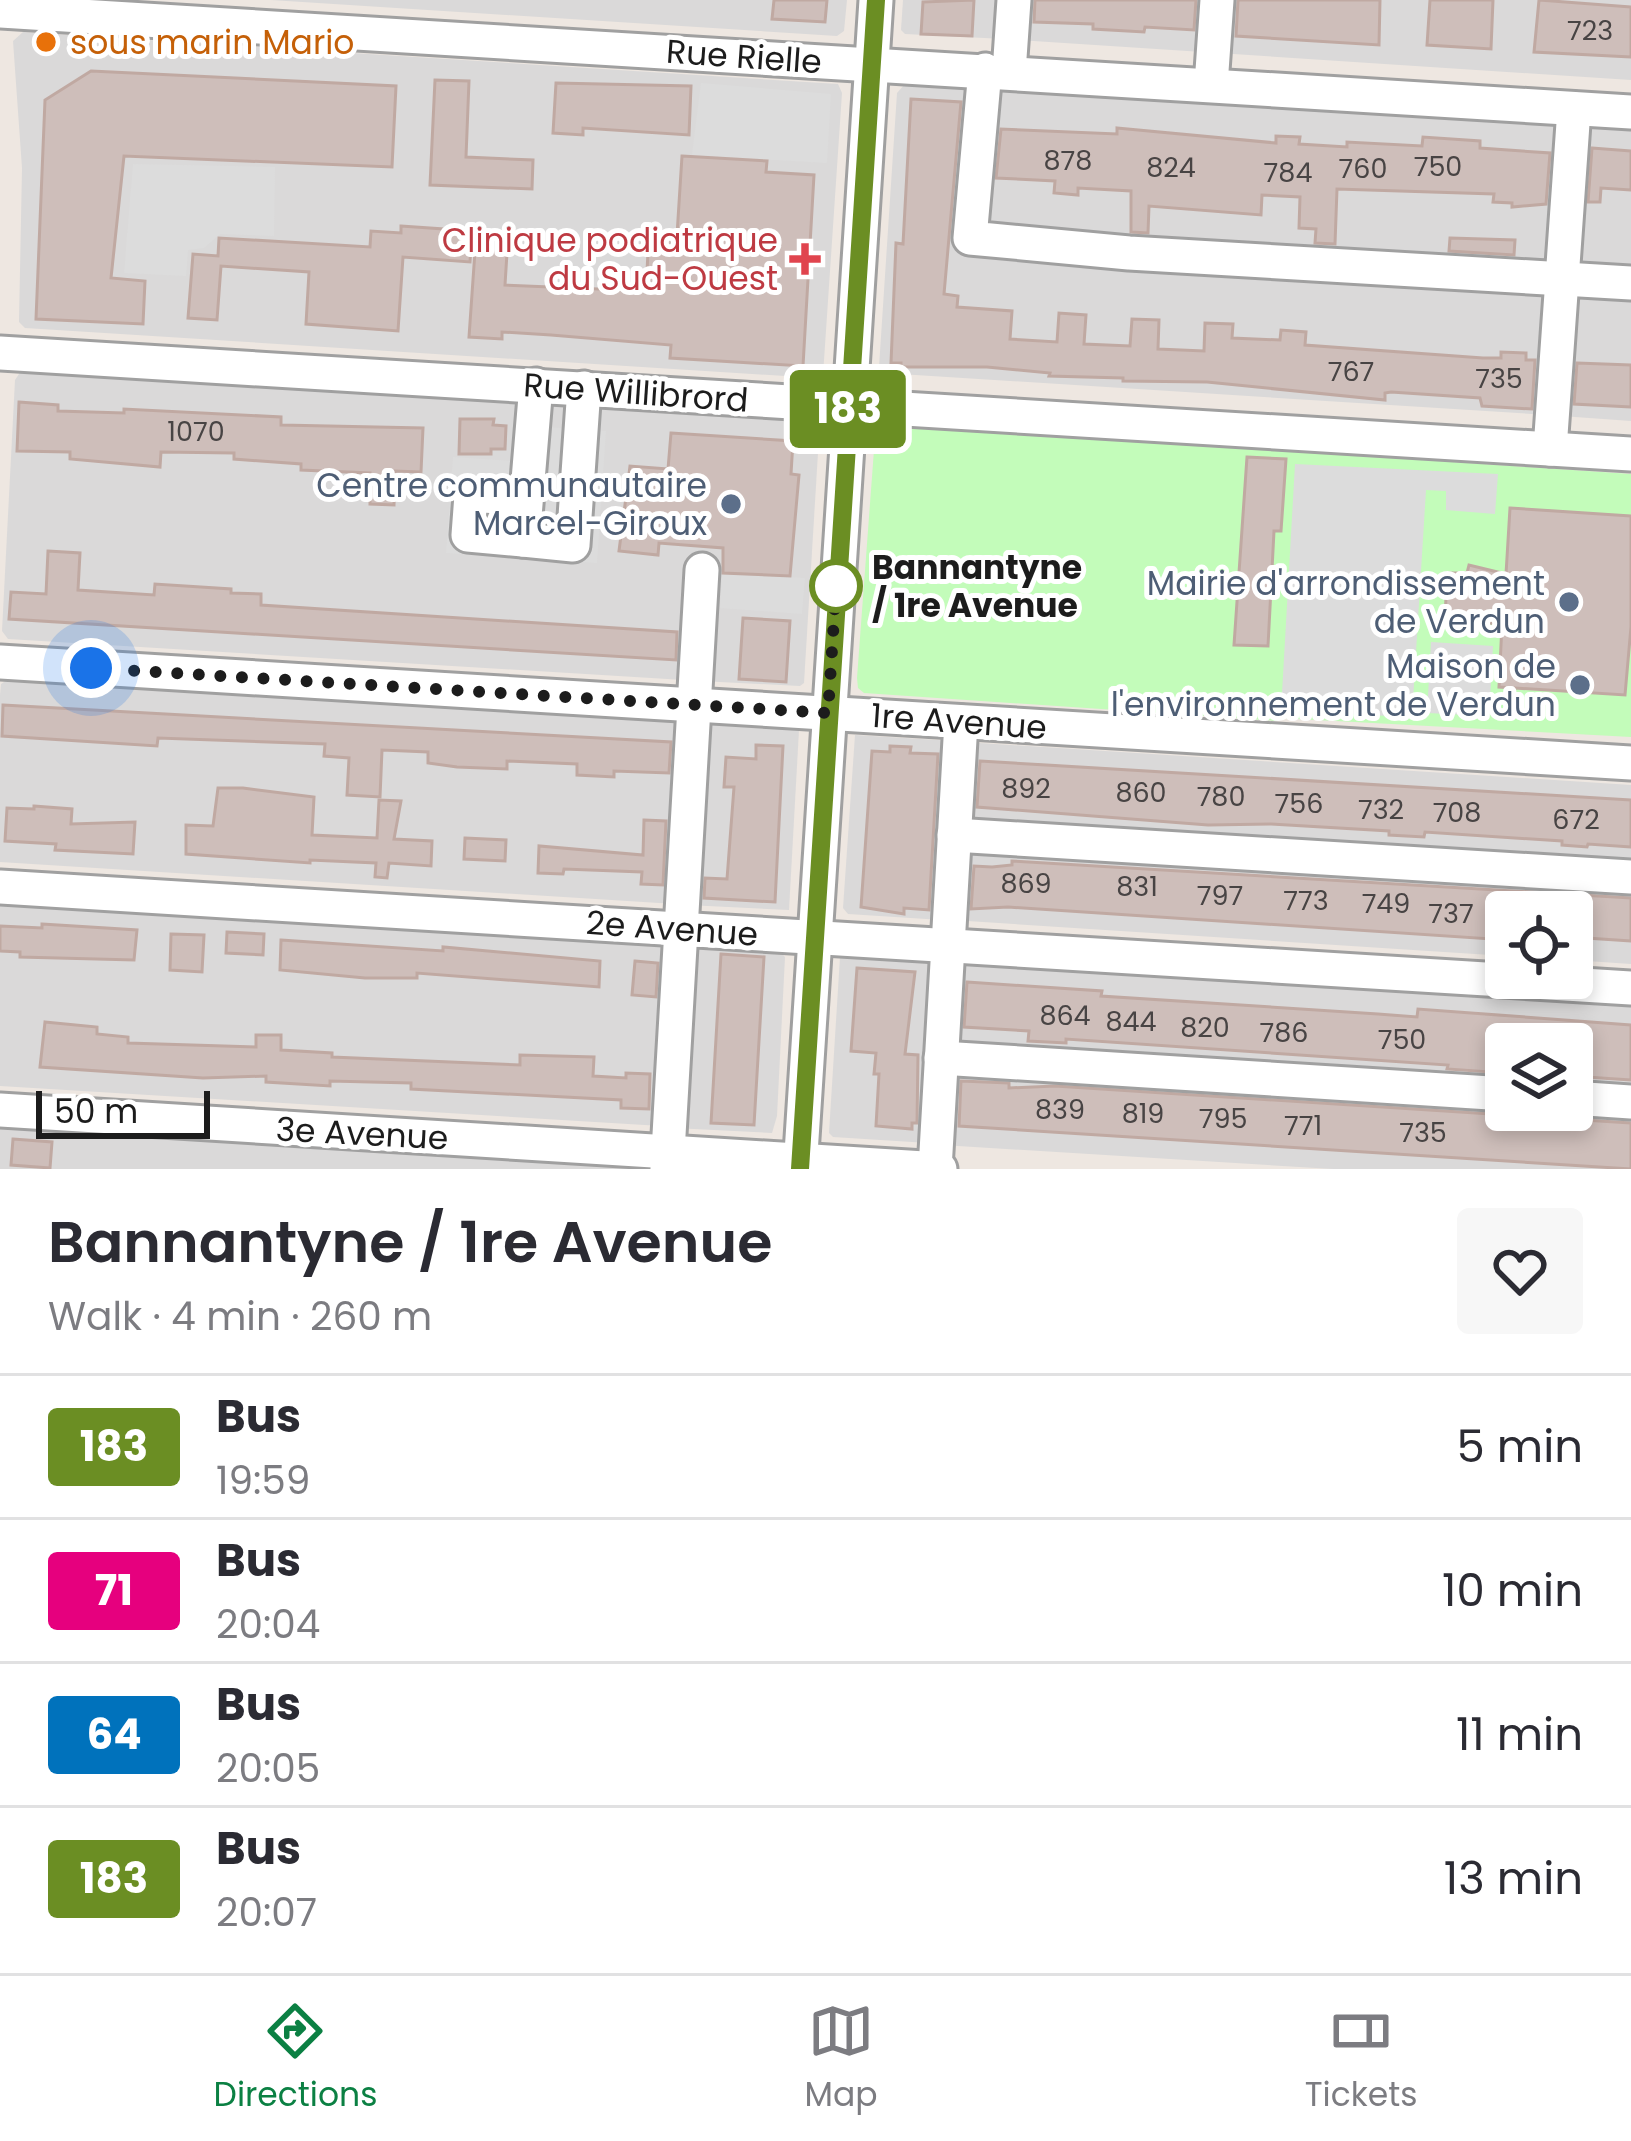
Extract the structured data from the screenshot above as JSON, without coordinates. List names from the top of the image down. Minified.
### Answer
{"streets":{"street":["Rue Rielle","Rue Willibrord","1re Avenue","2e Avenue","3e Avenue"]},"places":{"other":["sous marin Mario","Centre communautaire Marcel-Giroux","Bannantyne / 1re Avenue","Mairie d'arrondissement de Verdun","Maison de l'environnement de Verdun"],"health":["Clinique podiatrique du Sud-Ouest"]},"lines":["bus line 183"],"house_numbers":["723","878","750","824","760","784","767","735","1070","892","860","780","756","732","708","672","869","831","797","773","749","737","864","844","820","786","750","839","819","795","771","735"],"scale_bar":"50 m","page":{"on_map":"183","scale":"50 m","heading":["Bannantyne / 1re Avenue","Walk · 4 min · 260 m"],"list":[{"mark":"183","name":"Bus","note":"19:59","value":"5 min"},{"mark":"71","name":"Bus","note":"20:04","value":"10 min"},{"mark":"64","name":"Bus","note":"20:05","value":"11 min"},{"mark":"183","name":"Bus","note":"20:07","value":"13 min"}],"tabs":["Directions","Map","Tickets"]}}
